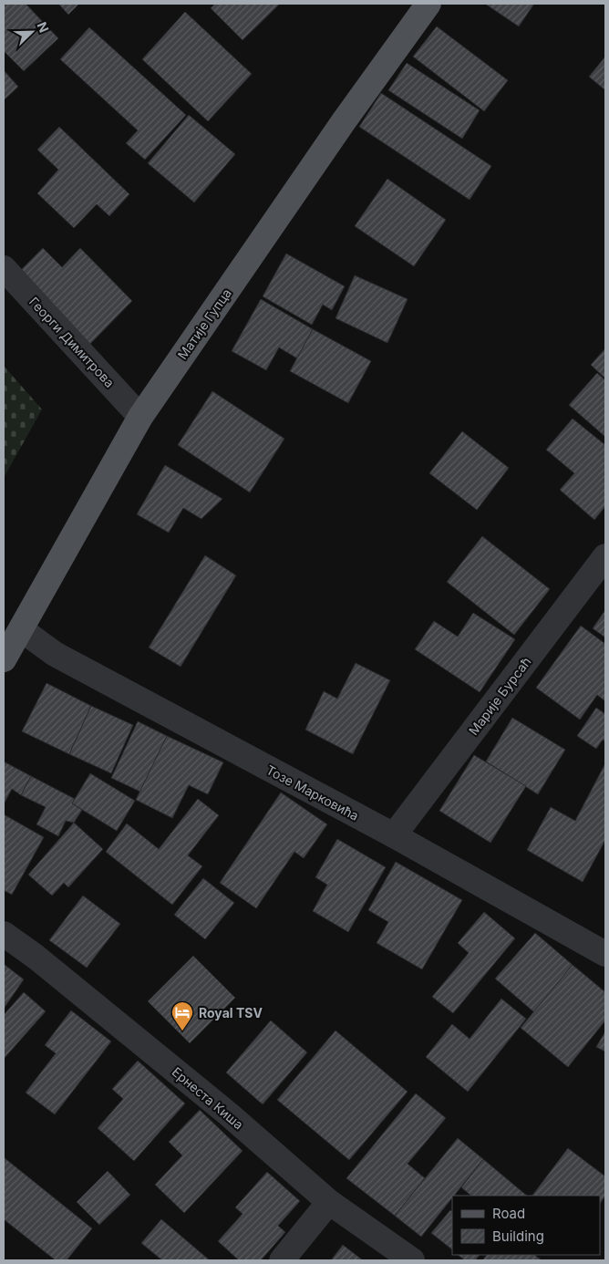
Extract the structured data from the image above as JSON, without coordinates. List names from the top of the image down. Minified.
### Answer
{"streets":{"main road":["Матије Гупца"],"street":["Георги Димитрова","Марије Бурсаћ","Тозе Марковића","Ернеста Киша"]},"crossings":[["Матије Гупца","Георги Димитрова"],["Матије Гупца","Тозе Марковића"],["Марије Бурсаћ","Тозе Марковића"]],"places":{"hotel":["Royal TSV"]},"legend":["Road","Building"],"north":"top right"}
